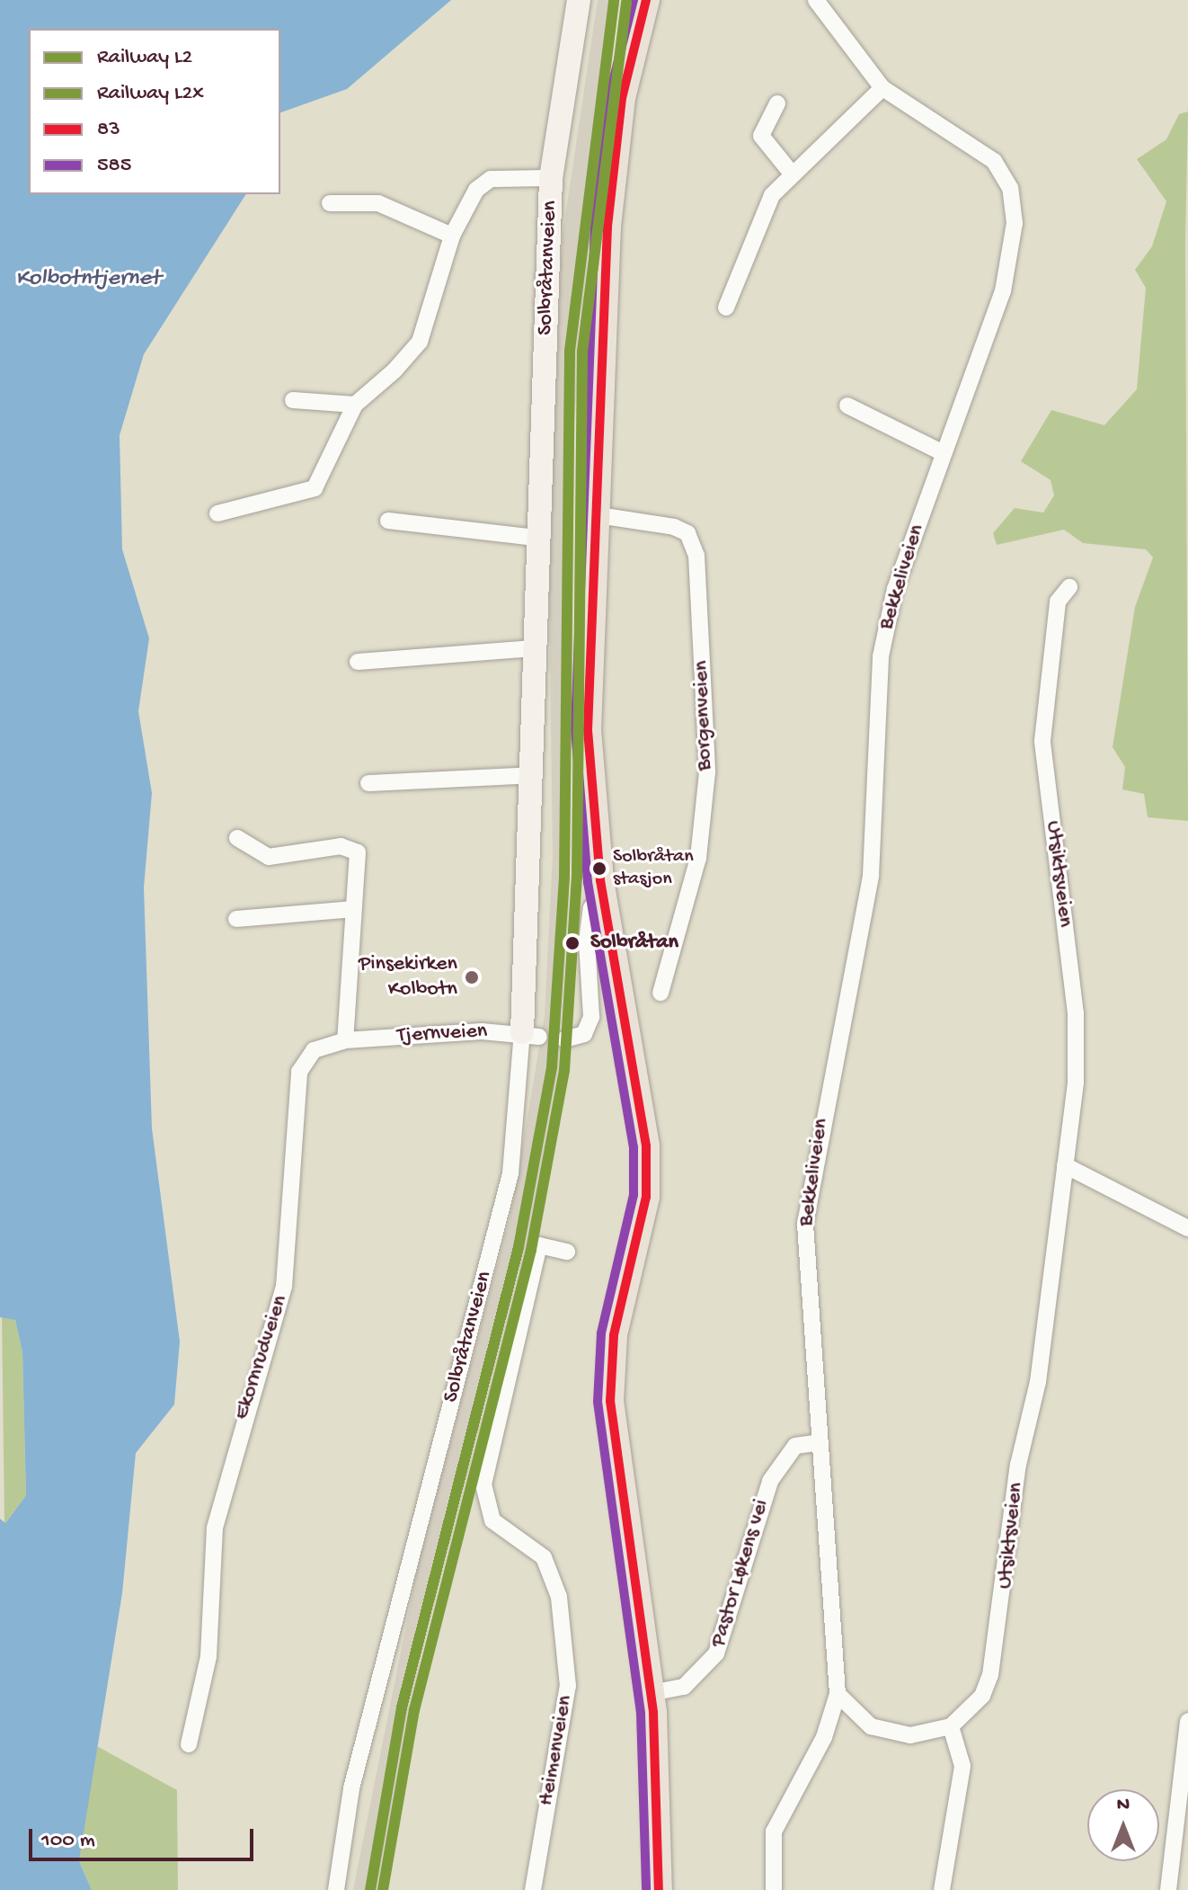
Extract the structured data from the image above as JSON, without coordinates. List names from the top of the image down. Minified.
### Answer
{"streets":{"street":["Solbråtanveien","Bekkeliveien","Borgenveien","Utsiktsveien","Tjernveien","Ekornrudveien","Pastor Løkens vei","Heimenveien"]},"crossings":[["Solbråtanveien","Tjernveien"],["Bekkeliveien","Pastor Løkens vei"],["Tjernveien","Ekornrudveien"]],"water":["Kolbotntjernet"],"places":["Solbråtan stasjon","Solbråtan","Pinsekirken Kolbotn"],"lines":["rail line L2","transit line 83","transit line 585","rail line L2x"],"legend":["Railway L2","Railway L2x","83","585"],"scale_bar":"100 m","north":"top"}
